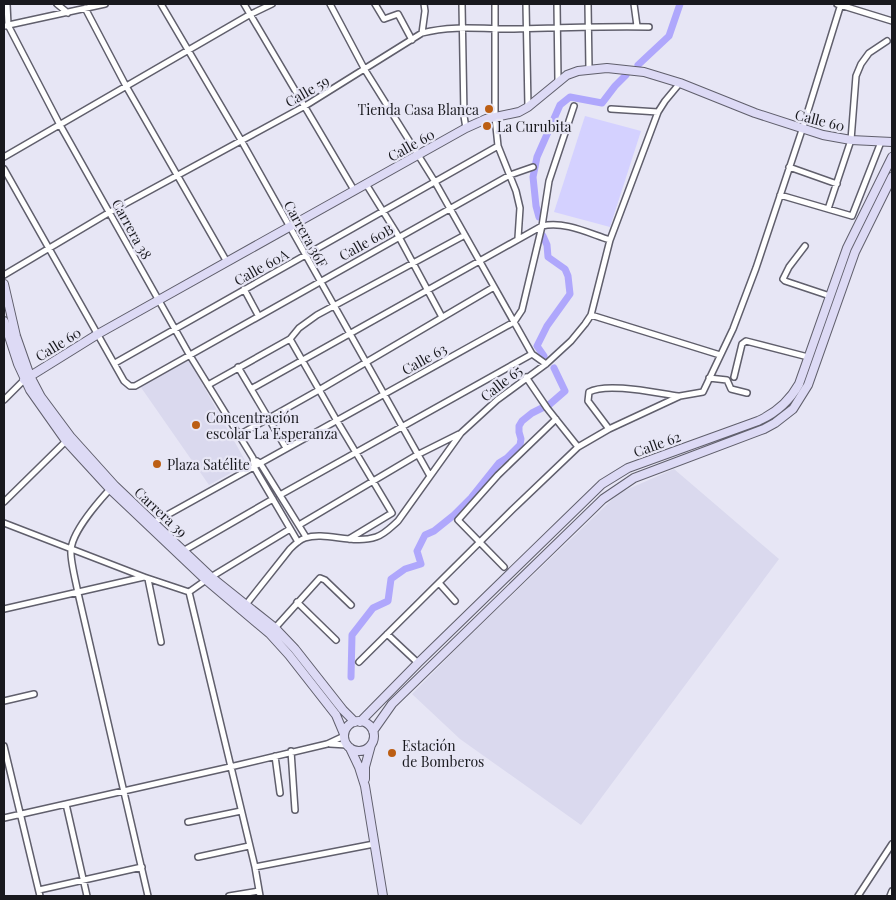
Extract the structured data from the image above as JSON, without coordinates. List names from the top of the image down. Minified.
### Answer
{"streets":{"main road":["Calle 60","Calle 62","Carrera 39"],"street":["Calle 59","Carrera 38","Carrera 36F","Calle 60B","Calle 60A","Calle 63","Calle 65"]},"crossings":[["Calle 59","Carrera 38"],["Calle 59","Carrera 36F"],["Calle 60","Carrera 38"],["Calle 60","Carrera 36F"],["Calle 60","Calle 65"],["Calle 60","Carrera 39"],["Carrera 38","Calle 60B"],["Carrera 38","Calle 60A"],["Carrera 38","Calle 63"],["Carrera 38","Calle 65"],["Carrera 36F","Calle 60B"],["Carrera 36F","Calle 60A"],["Carrera 36F","Calle 63"],["Carrera 36F","Calle 65"],["Calle 60B","Calle 60A"],["Calle 63","Carrera 39"],["Calle 65","Carrera 39"],["Calle 62","Carrera 39"]],"places":["Tienda Casa Blanca","La Curubita","Concentración escolar La Esperanza","Plaza Satélite","Estación de Bomberos"]}
